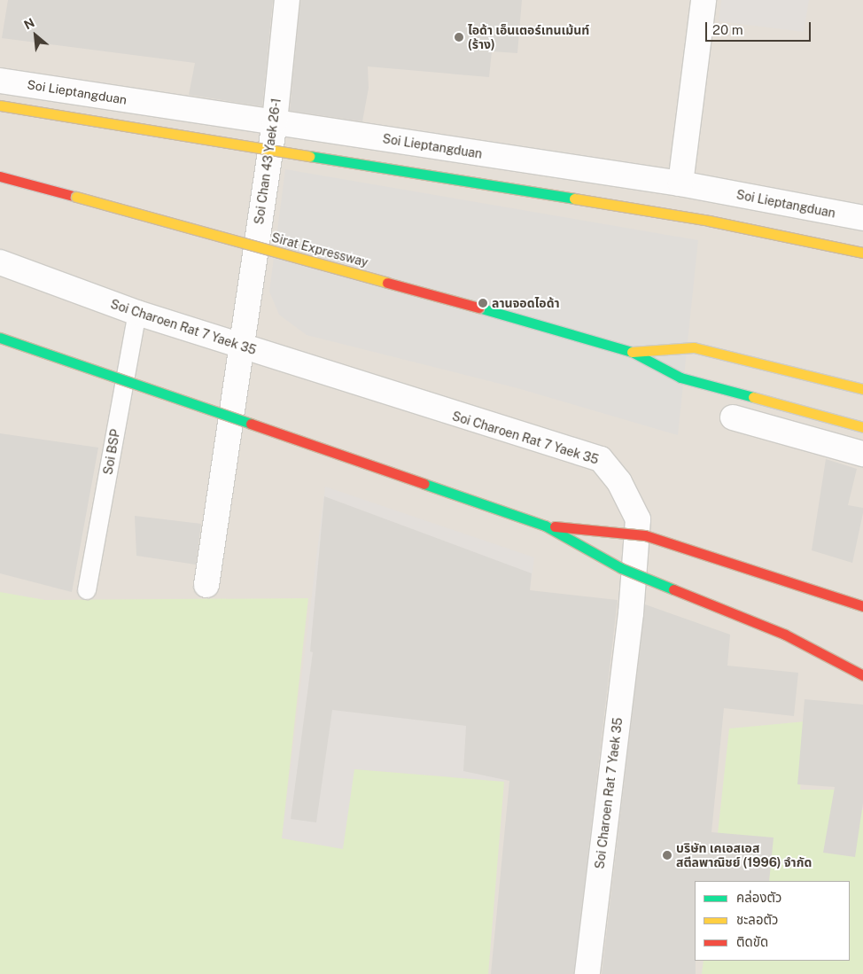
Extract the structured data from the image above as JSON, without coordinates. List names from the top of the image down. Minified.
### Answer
{"streets":{"highway":["Sirat Expressway"],"street":["Soi Lieptangduan","Soi Chan 43 Yaek 26-1","Soi Charoen Rat 7 Yaek 35"],"lane":["Soi BSP"]},"crossings":[["Soi Lieptangduan","Soi Chan 43 Yaek 26-1"],["Soi Chan 43 Yaek 26-1","Soi Charoen Rat 7 Yaek 35"],["Soi Charoen Rat 7 Yaek 35","Soi BSP"]],"places":["ไอด้า เอ็นเตอร์เทนเม้นท์ (ร้าง)","ลานจอดไอด้า","บริษัท เคเอสเอส สตีลพาณิชย์ (1996) จำกัด"],"legend":["คล่องตัว","ชะลอตัว","ติดขัด"],"scale_bar":"20 m","north":"top left"}
